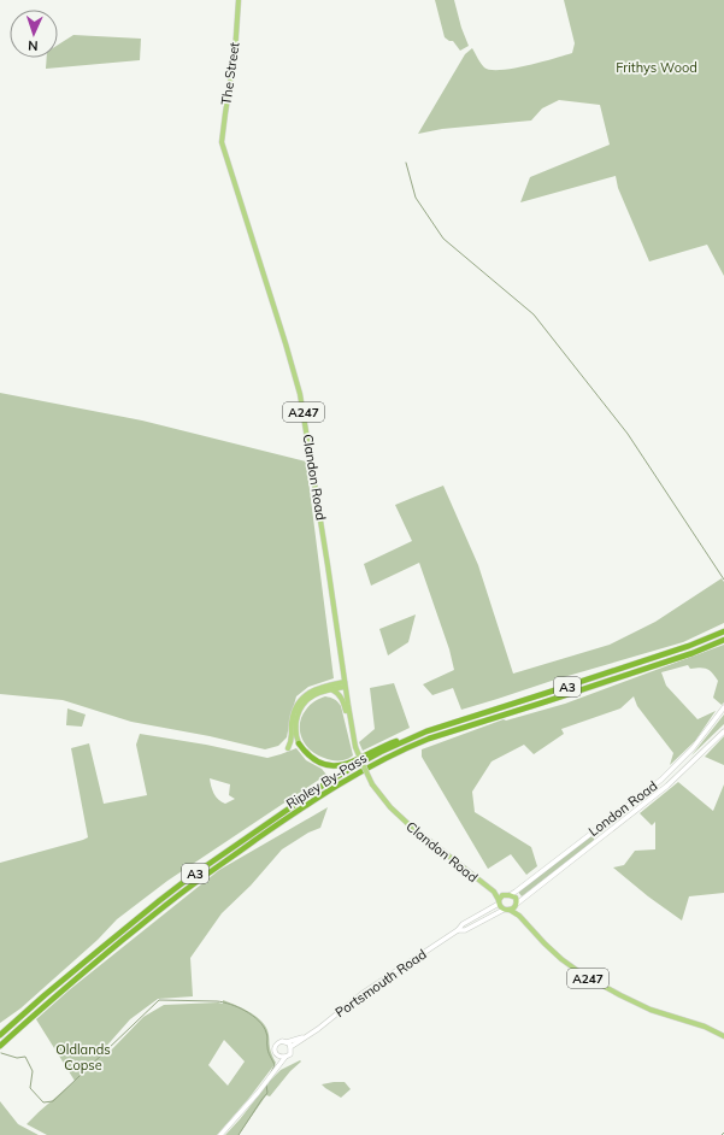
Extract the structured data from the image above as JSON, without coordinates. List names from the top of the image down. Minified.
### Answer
{"streets":{"highway":["A3","Ripley By-Pass"],"main road":["The Street","A247","Clandon Road","London Road","Portsmouth Road"]},"crossings":[["The Street","Clandon Road"],["A247","Clandon Road"],["A247","London Road"],["A247","Portsmouth Road"],["Clandon Road","London Road"],["Clandon Road","Portsmouth Road"],["London Road","Portsmouth Road"]],"parks":["Frithys Wood","Oldlands Copse"],"north":"bottom"}
